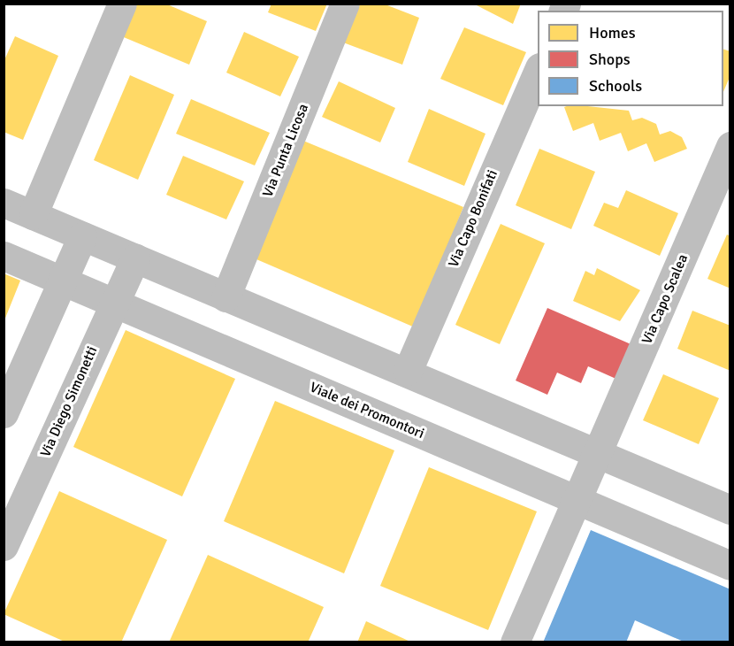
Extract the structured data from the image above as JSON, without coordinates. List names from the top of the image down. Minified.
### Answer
{"streets":{"street":["Via Punta Licosa","Via Capo Bonifati","Via Capo Scalea","Via Diego Simonetti","Viale dei Promontori"]},"crossings":[["Via Capo Scalea","Viale dei Promontori"],["Via Diego Simonetti","Viale dei Promontori"]],"legend":["Homes","Shops","Schools"]}
